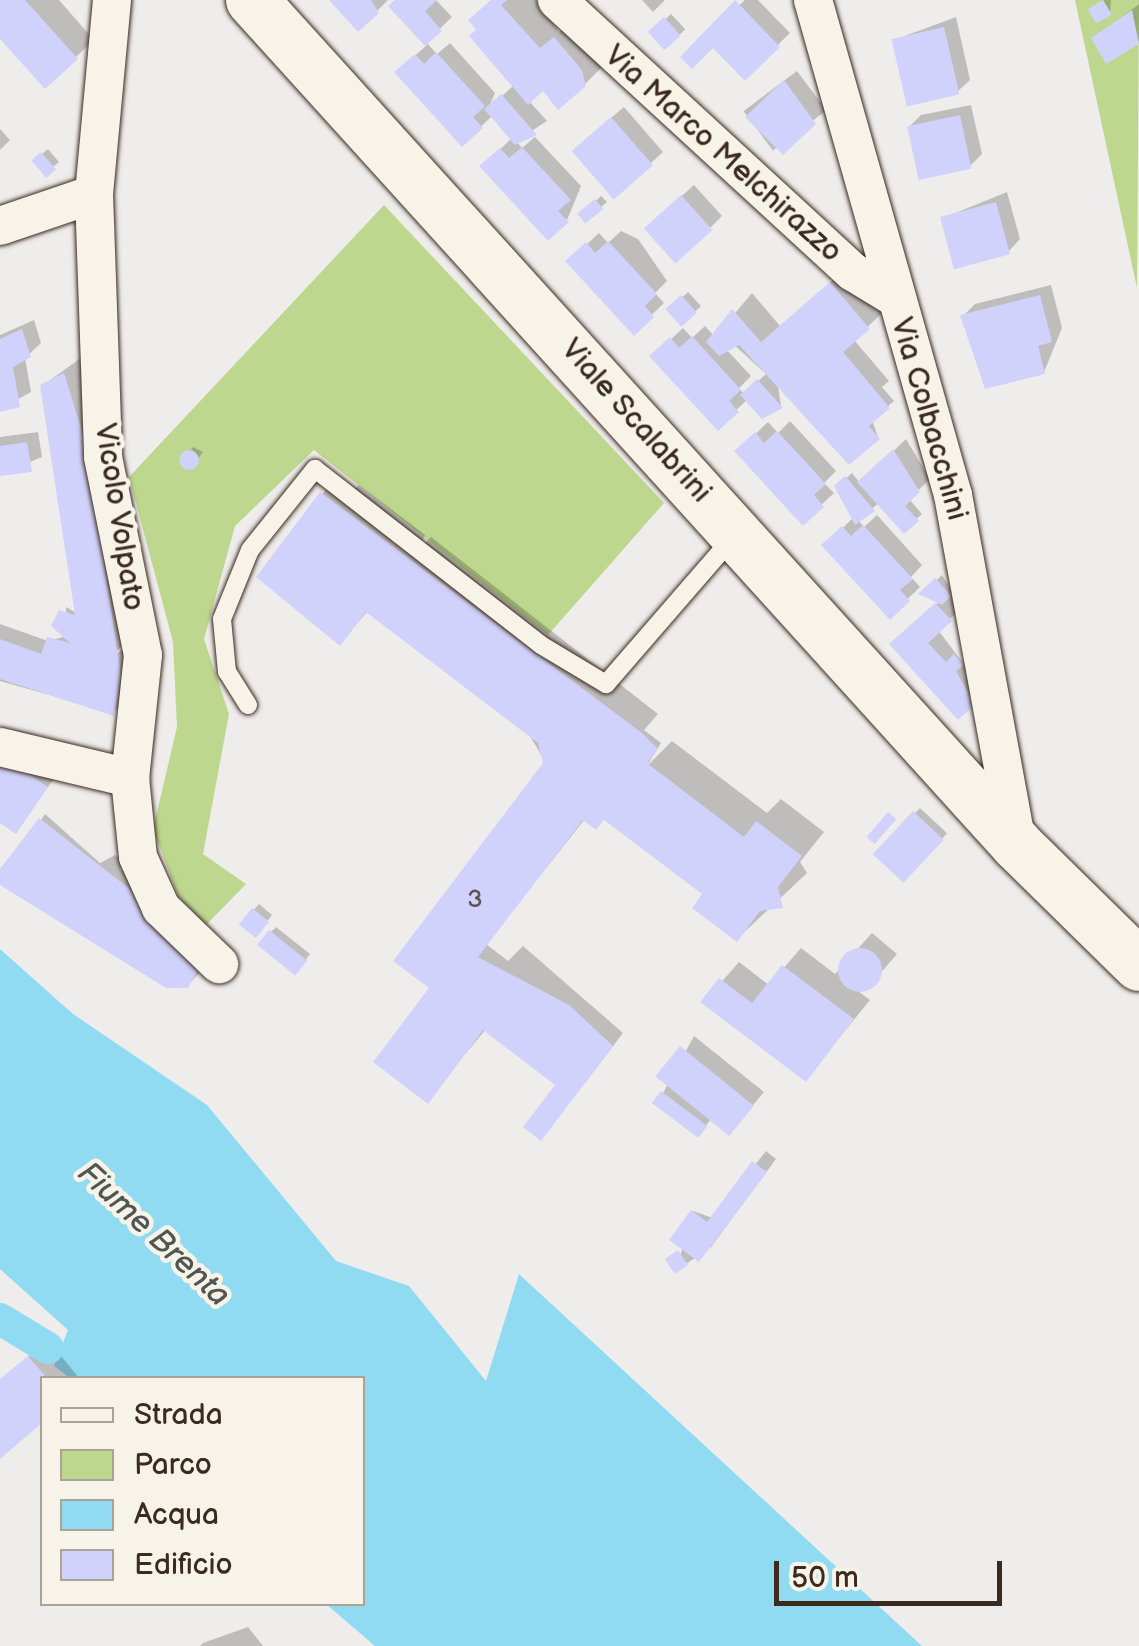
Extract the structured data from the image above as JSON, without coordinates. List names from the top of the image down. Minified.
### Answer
{"streets":{"street":["Via Marco Melchirazzo","Via Colbacchini","Viale Scalabrini","Vicolo Volpato"]},"crossings":[["Via Marco Melchirazzo","Via Colbacchini"],["Via Colbacchini","Viale Scalabrini"]],"water":["Fiume Brenta"],"house_numbers":["3"],"legend":["Strada","Parco","Acqua","Edificio"],"scale_bar":"50 m"}
